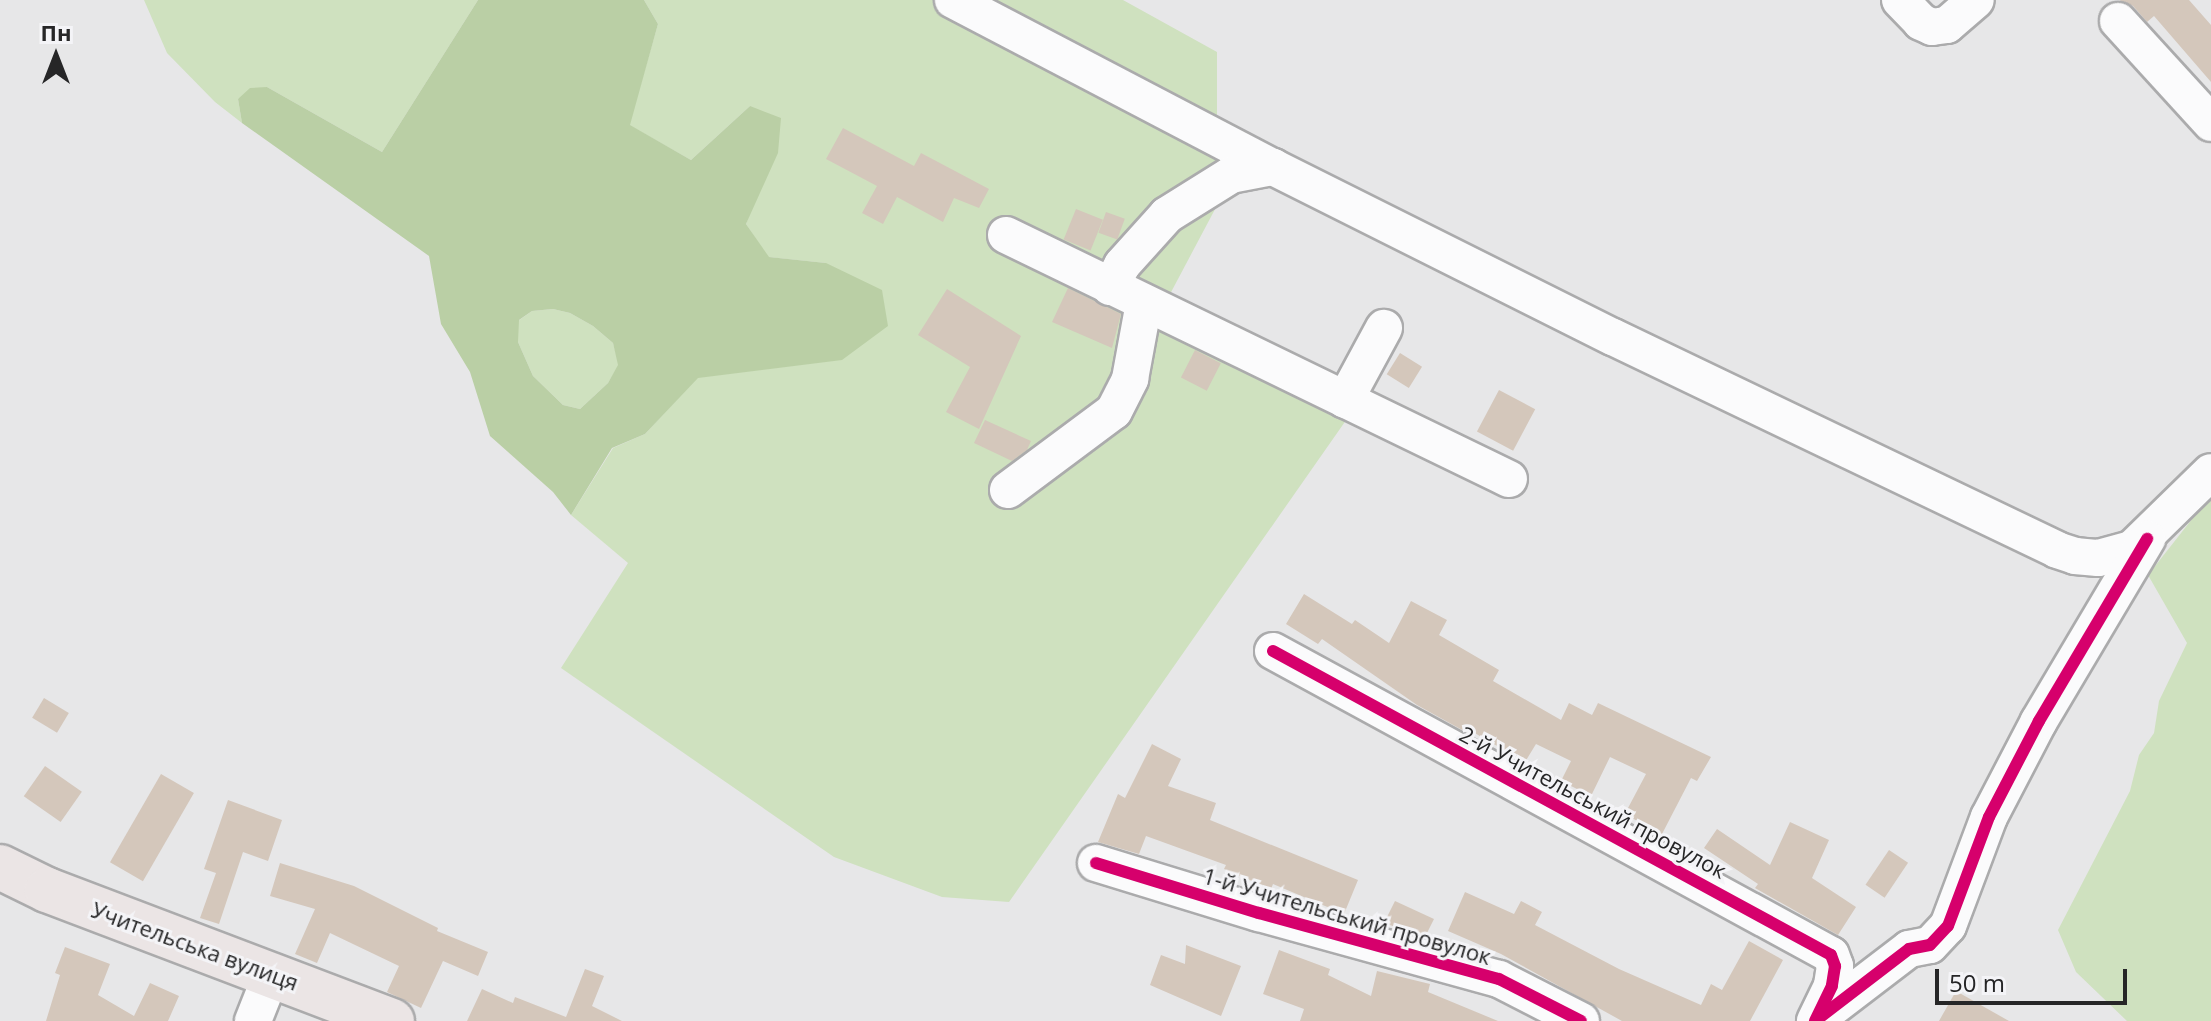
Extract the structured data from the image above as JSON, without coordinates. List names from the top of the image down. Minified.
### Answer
{"streets":{"main road":["Учительська вулиця"],"street":["2-й Учительський провулок","1-й Учительський провулок"]},"scale_bar":"50 m","north":"top"}
